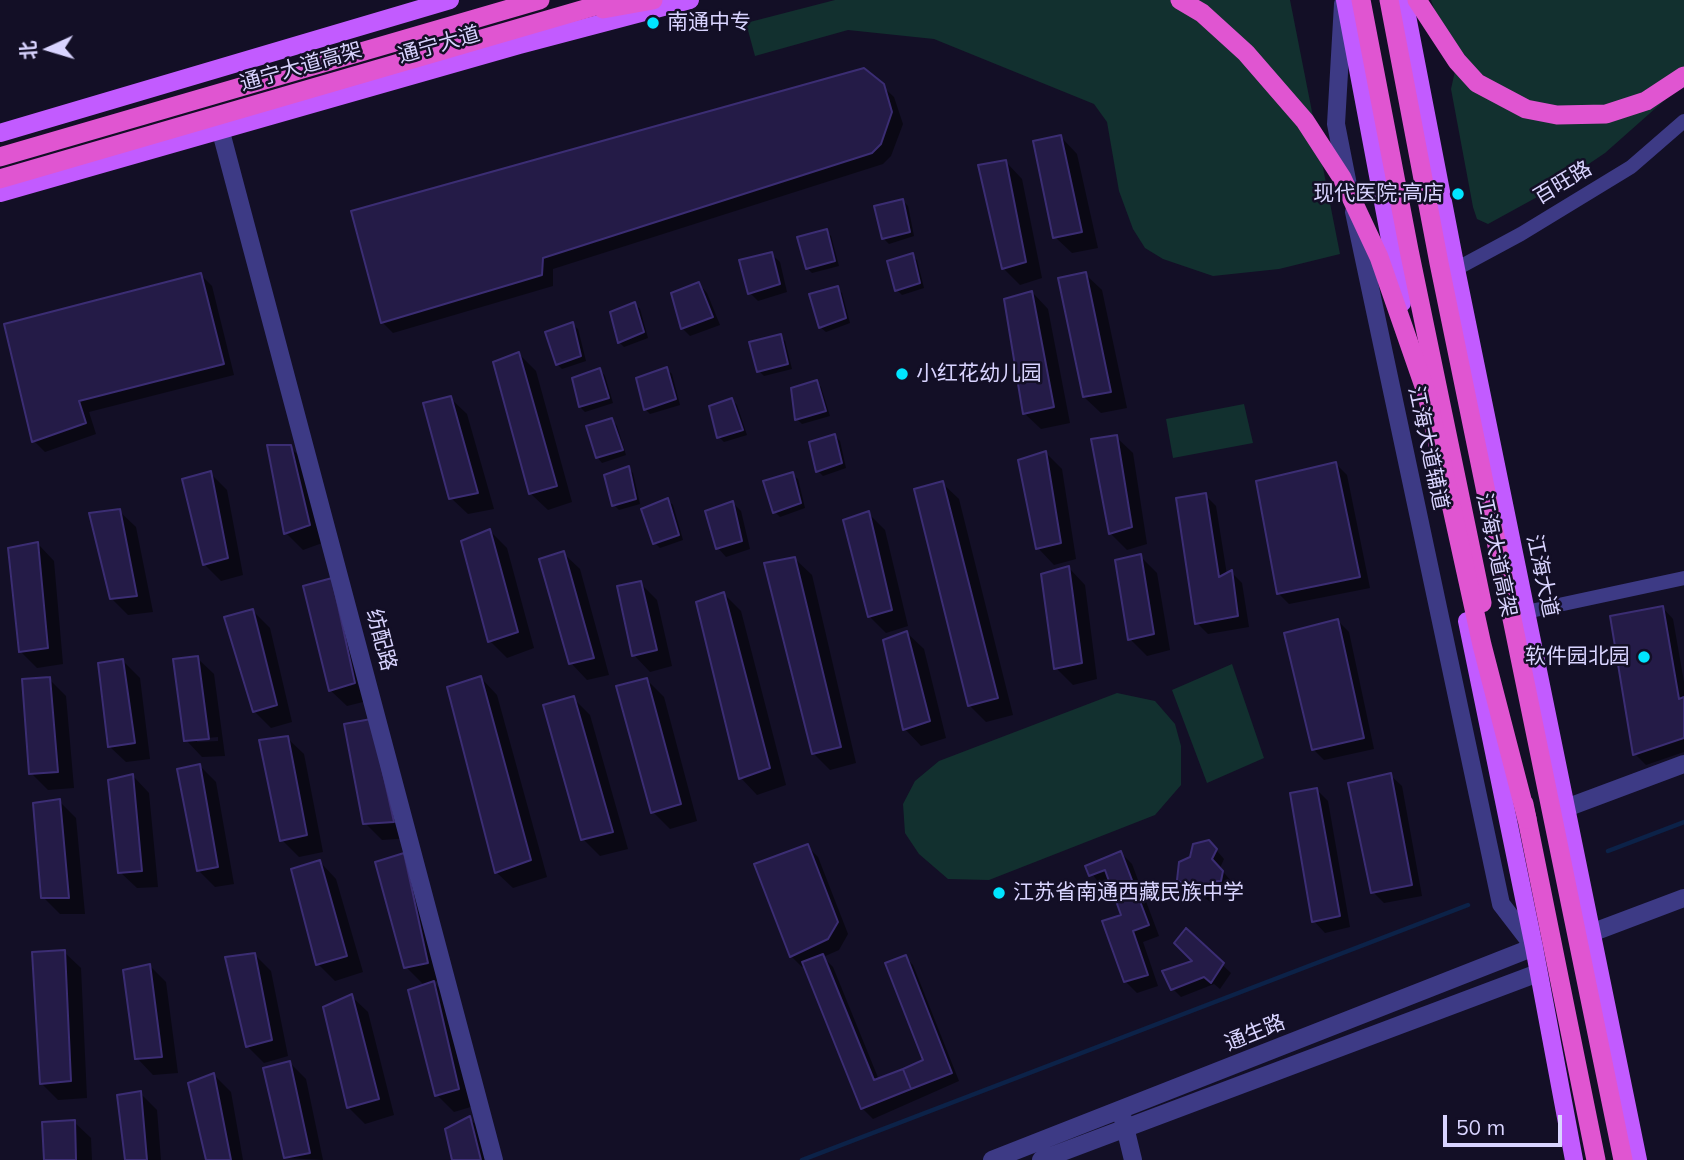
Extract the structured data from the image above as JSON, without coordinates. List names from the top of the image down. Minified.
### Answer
{"streets":{"highway":["通宁大道高架","江海大道高架"],"main road":["通宁大道","江海大道"],"street":["百旺路","江海大道辅道","纺配路","通生路"]},"crossings":[["通宁大道","纺配路"],["百旺路","江海大道"],["江海大道辅道","通生路"]],"places":["南通中专","现代医院·高店","小红花幼儿园","软件园北园","江苏省南通西藏民族中学"],"scale_bar":"50 m","north":"left"}
